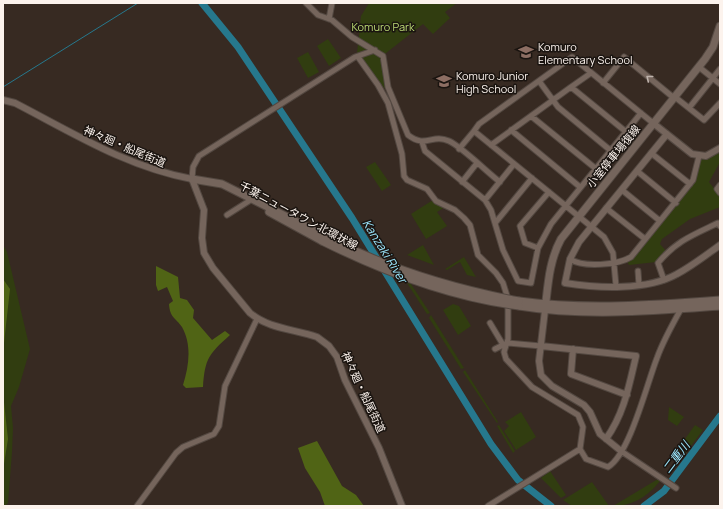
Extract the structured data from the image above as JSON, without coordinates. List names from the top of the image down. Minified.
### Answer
{"streets":{"main road":["小室停車場復線","千葉ニュータウン北環状線"],"street":["神々廻・船尾街道"]},"crossings":[["神々廻・船尾街道","千葉ニュータウン北環状線"],["小室停車場復線","千葉ニュータウン北環状線"]],"water":["Kanzaki River","二重川"],"parks":["Komuro Park"],"places":{"school or university":["Komuro Elementary School","Komuro Junior High School"]}}
